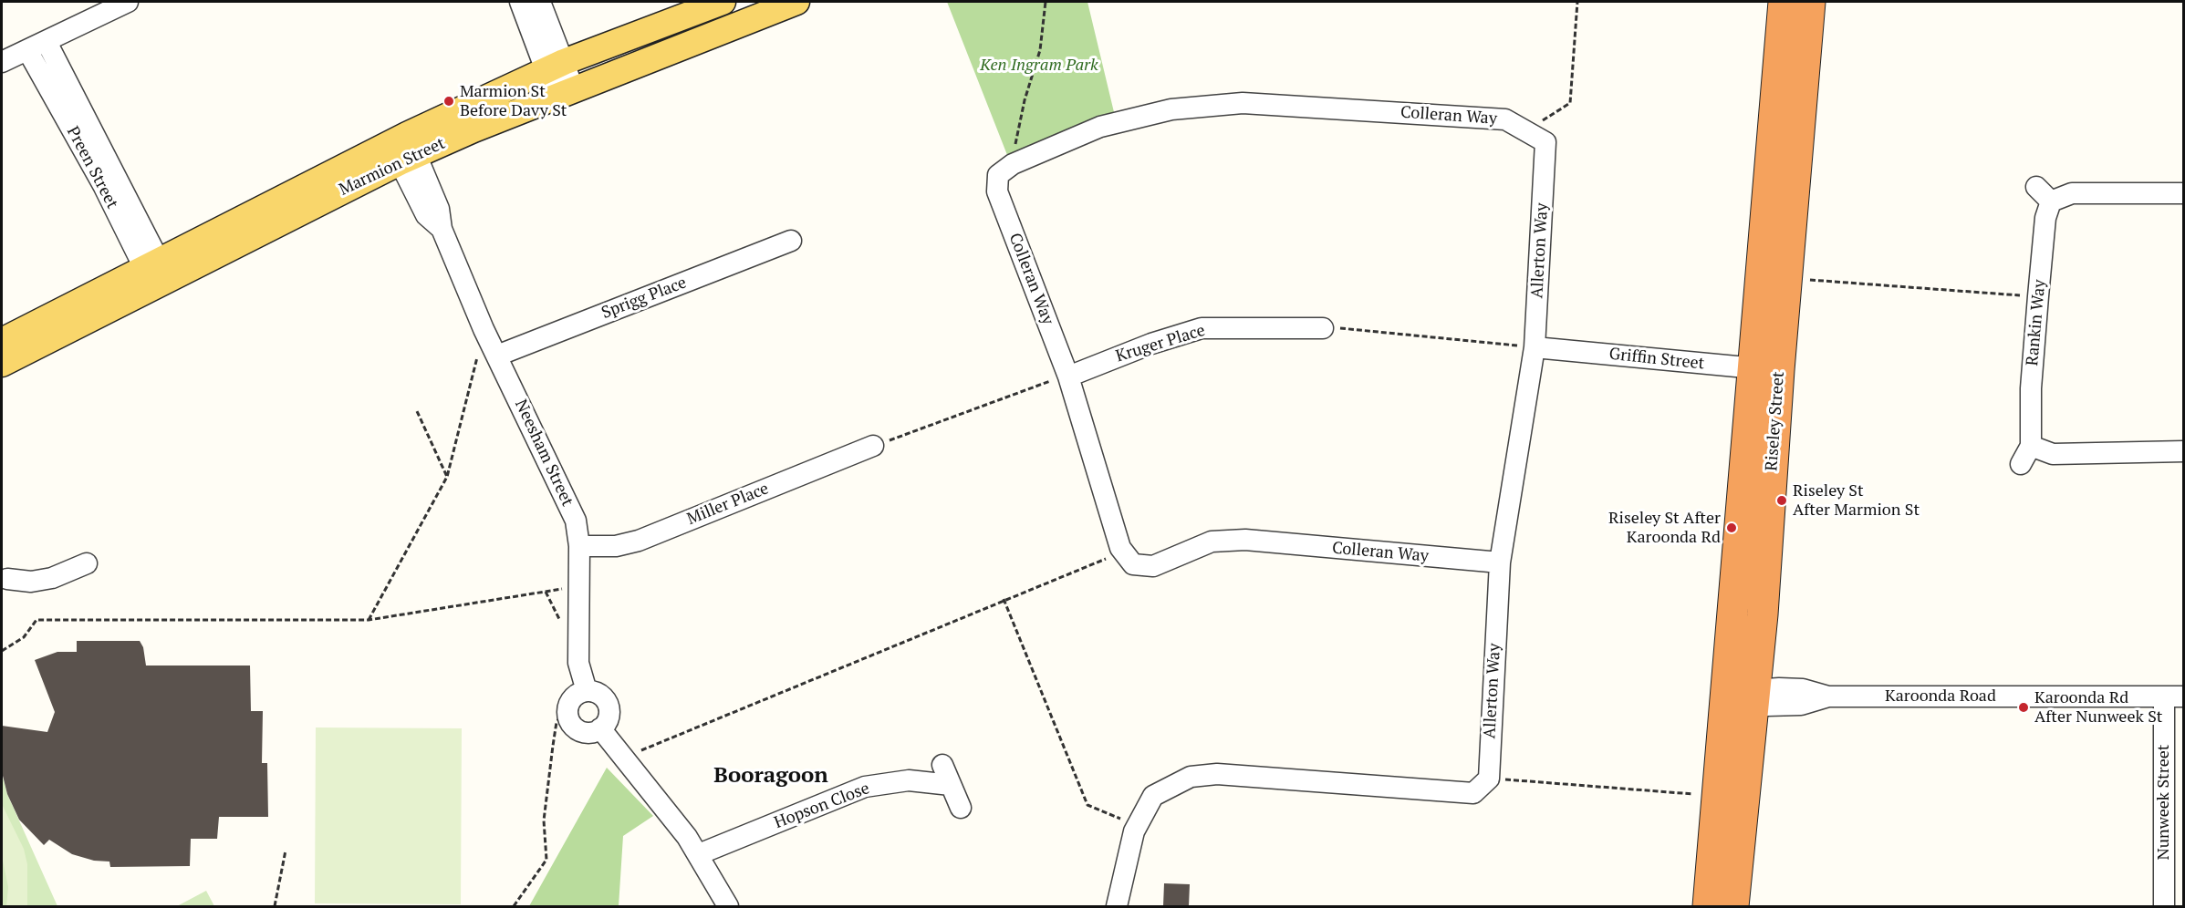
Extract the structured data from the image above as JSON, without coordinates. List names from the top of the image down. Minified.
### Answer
{"streets":{"highway":["Riseley Street"],"main road":["Marmion Street"],"street":["Colleran Way","Preen Street","Allerton Way","Sprigg Place","Rankin Way","Kruger Place","Griffin Street","Neesham Street","Miller Place","Karoonda Road","Nunweek Street","Hopson Close"]},"crossings":[["Colleran Way","Allerton Way"],["Colleran Way","Kruger Place"],["Marmion Street","Preen Street"],["Marmion Street","Neesham Street"],["Allerton Way","Griffin Street"],["Sprigg Place","Neesham Street"],["Griffin Street","Riseley Street"],["Riseley Street","Karoonda Road"],["Neesham Street","Miller Place"],["Karoonda Road","Nunweek Street"]],"districts":["Booragoon"],"parks":["Ken Ingram Park"],"places":["Marmion St Before Davy St","Riseley St After Marmion St","Riseley St After Karoonda Rd","Karoonda Rd After Nunweek St"]}
